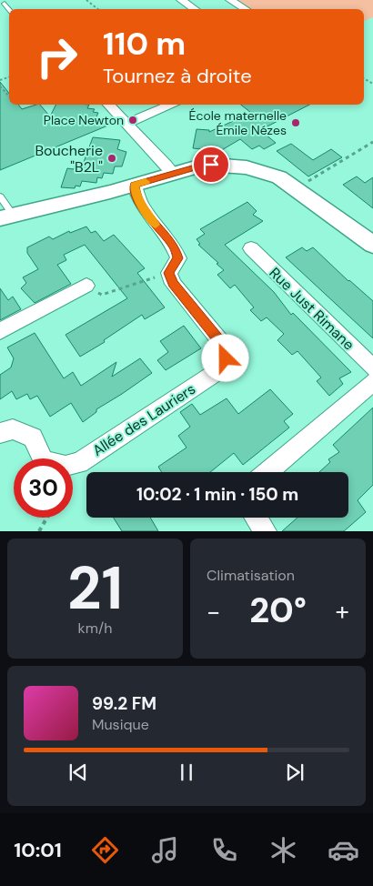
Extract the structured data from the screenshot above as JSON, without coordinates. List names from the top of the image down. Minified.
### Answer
{"streets":{"street":["Rue Just Rimane","Allée des Lauriers"]},"places":["Place Newton","École maternelle Émile Nézes","Boucherie \"B2L\""],"page":{"turn":["110 m","Tournez à droite"],"limit":"30","trip":"10:02 · 1 min · 150 m","tile":[["21","km/h"],"Climatisation"],"heat":["−","20°","+"],"song":["99.2 FM","Musique"],"tabs":"10:01"}}
